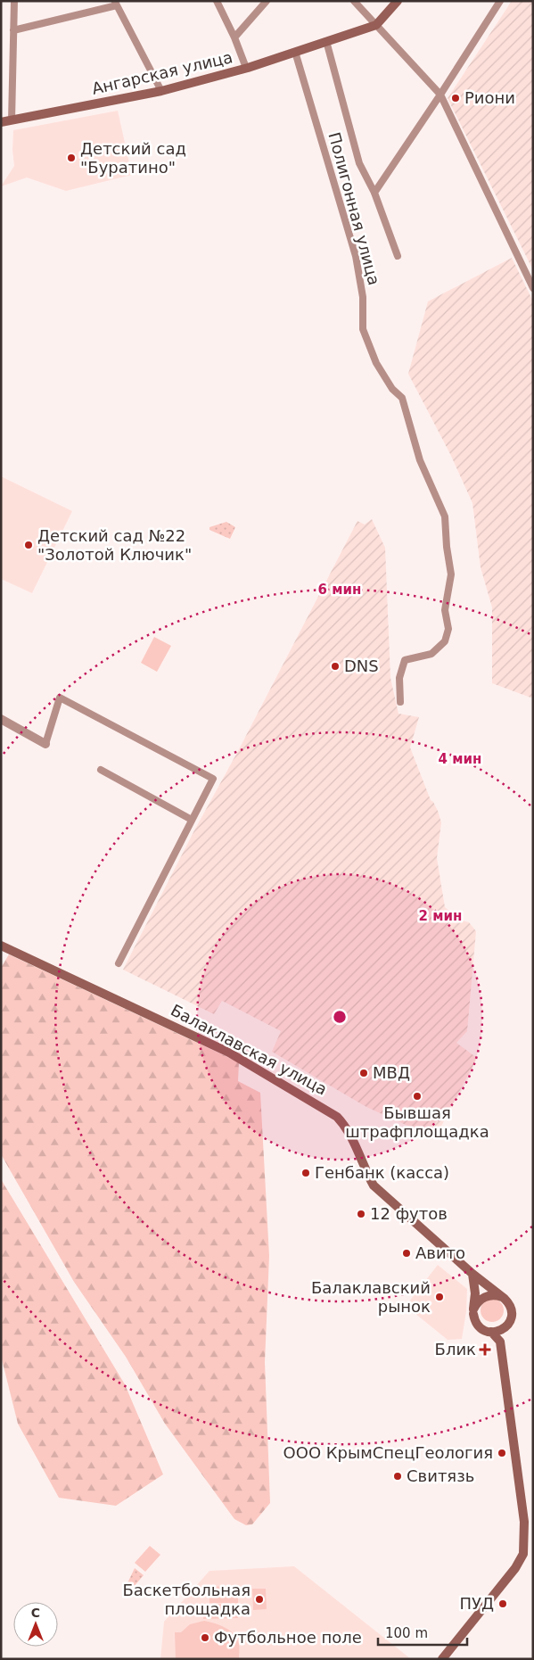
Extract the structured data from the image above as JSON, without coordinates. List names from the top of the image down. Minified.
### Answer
{"streets":{"main road":["Ангарская улица","Балаклавская улица"],"street":["Полигонная улица"]},"crossings":[["Ангарская улица","Полигонная улица"]],"places":{"other":["Риони","Детский сад \"Буратино\"","Детский сад №22 \"Золотой Ключик\"","DNS","МВД","Бывшая штрафплощадка","Генбанк (касса)","12 футов","Авито","Балаклавский рынок","ООО КрымСпецГеология","Свитязь","Баскетбольная площадка","ПУД","Футбольное поле"],"health":["Блик"]},"scale_bar":"100 m","north":"top","rings":["6 мин","4 мин","2 мин"]}
